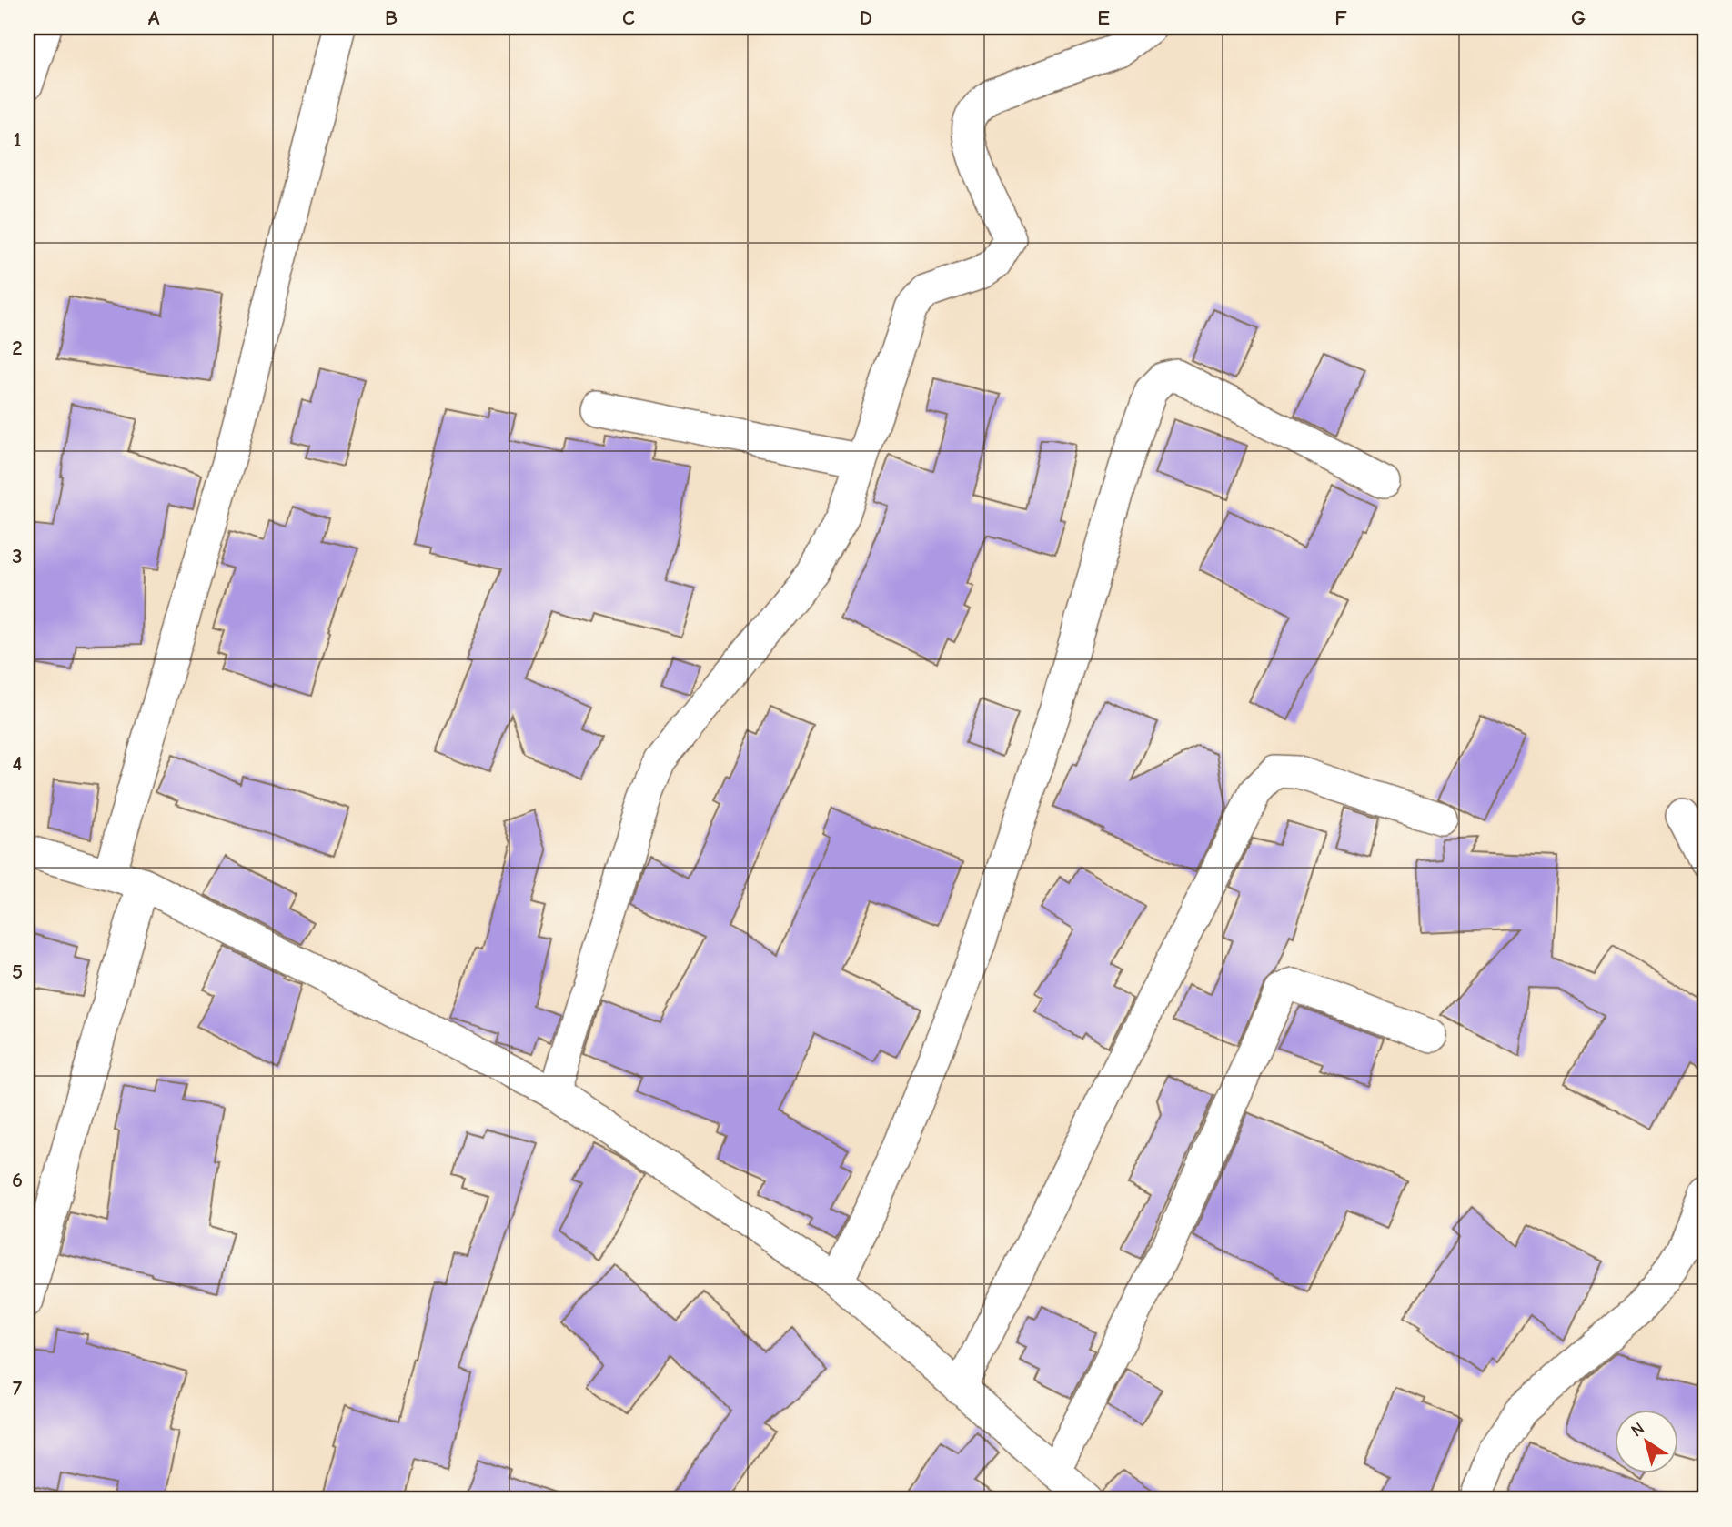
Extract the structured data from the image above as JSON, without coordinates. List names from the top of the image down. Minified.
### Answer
{"north":"top left","grid":{"columns":["A","B","C","D","E","F","G"],"rows":["1","2","3","4","5","6","7"]}}
